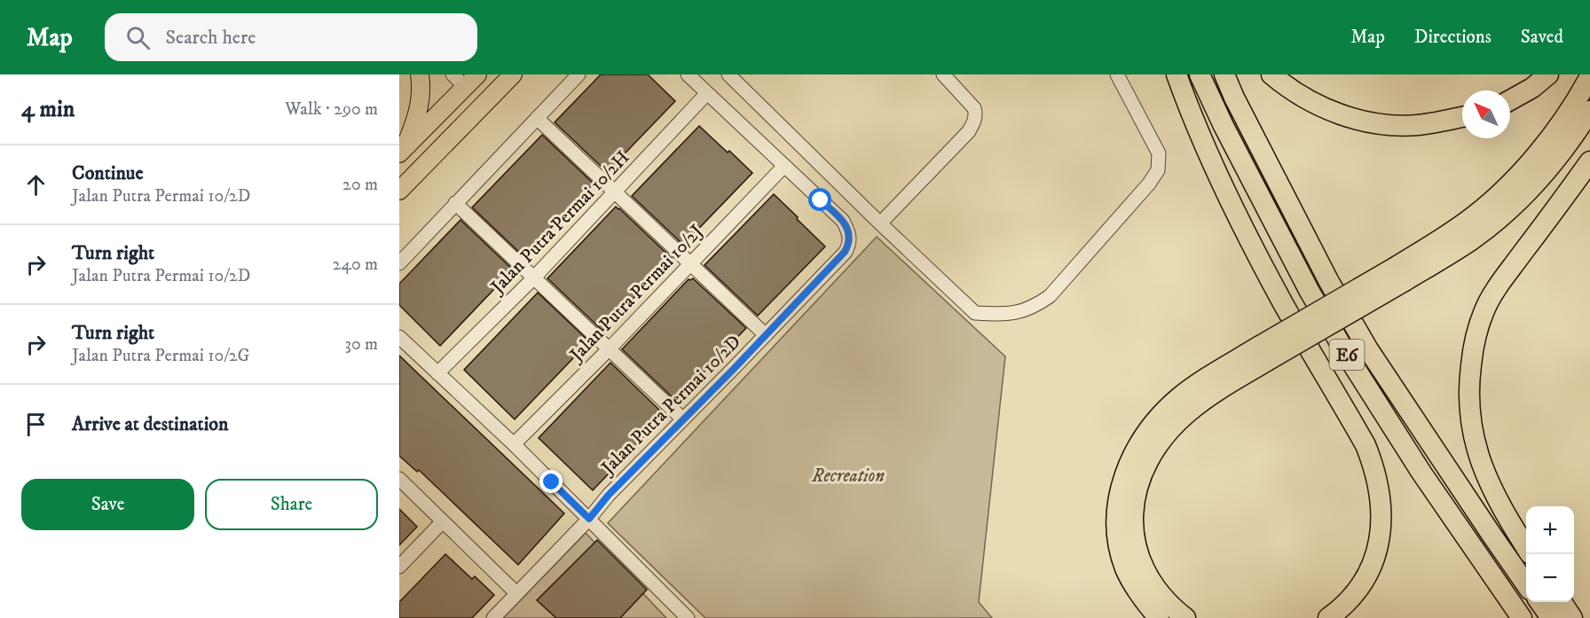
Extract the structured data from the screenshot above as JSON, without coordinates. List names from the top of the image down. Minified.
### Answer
{"streets":{"highway":["E6"],"street":["Jalan Putra Permai 10/2H","Jalan Putra Permai 10/2J","Jalan Putra Permai 10/2D"]},"crossings":[["Jalan Putra Permai 10/2H","Jalan Putra Permai 10/2D"],["Jalan Putra Permai 10/2J","Jalan Putra Permai 10/2D"]],"parks":["Recreation"],"north":"top left","page":{"header":"Map","search":"Search here","nav":["Map","Directions","Saved"],"heading":["4 min","Walk · 290 m"],"list":[["Continue","Jalan Putra Permai 10/2D","20 m"],["Turn right","Jalan Putra Permai 10/2D","240 m"],["Turn right","Jalan Putra Permai 10/2G","30 m"],"Arrive at destination"],"buttons":["Save","Share"],"map_buttons":["+","−"]}}
